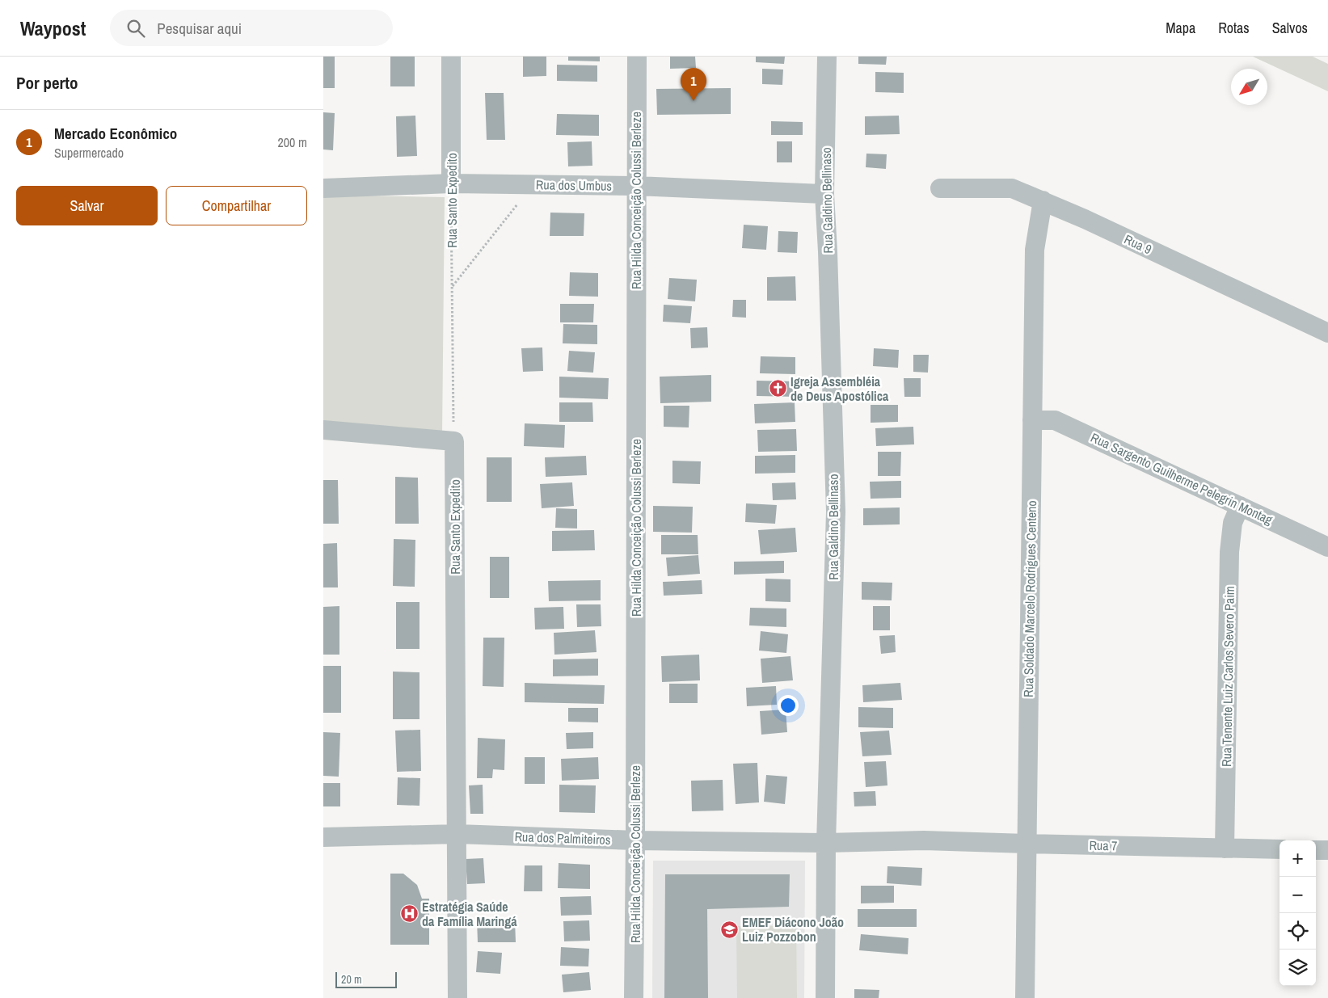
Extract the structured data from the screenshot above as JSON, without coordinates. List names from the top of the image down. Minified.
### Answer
{"streets":{"street":["Rua dos Umbus","Rua Santo Expedito","Rua Hilda Conceição Colussi Berleze","Rua Galdino Bellinaso","Rua 9","Rua Sargento Guilherme Pelegrin Montag","Rua Soldado Marcelo Rodrigues Centeno","Rua Tenente Luiz Carlos Severo Paim","Rua dos Palmiteiros","Rua 7"]},"crossings":[["Rua dos Umbus","Rua Santo Expedito"],["Rua dos Umbus","Rua Hilda Conceição Colussi Berleze"],["Rua dos Umbus","Rua Galdino Bellinaso"],["Rua Santo Expedito","Rua dos Palmiteiros"],["Rua Hilda Conceição Colussi Berleze","Rua dos Palmiteiros"],["Rua Galdino Bellinaso","Rua dos Palmiteiros"],["Rua 9","Rua Soldado Marcelo Rodrigues Centeno"],["Rua Sargento Guilherme Pelegrin Montag","Rua Soldado Marcelo Rodrigues Centeno"],["Rua Sargento Guilherme Pelegrin Montag","Rua Tenente Luiz Carlos Severo Paim"],["Rua Soldado Marcelo Rodrigues Centeno","Rua 7"],["Rua Tenente Luiz Carlos Severo Paim","Rua 7"],["Rua dos Palmiteiros","Rua 7"]],"places":{"church":["Igreja Assembléia de Deus Apostólica"],"hospital":["Estratégia Saúde da Família Maringá"],"school or university":["EMEF Diácono João Luiz Pozzobon"]},"scale_bar":"20 m","north":"bottom left","page":{"header":"Waypost","search":"Pesquisar aqui","nav":["Mapa","Rotas","Salvos"],"heading":"Por perto","pins":"1","list":[{"mark":"1","name":"Mercado Econômico","note":"Supermercado","value":"200 m"}],"buttons":["Salvar","Compartilhar"],"map_buttons":["+","−"],"scale":"20 m"}}
